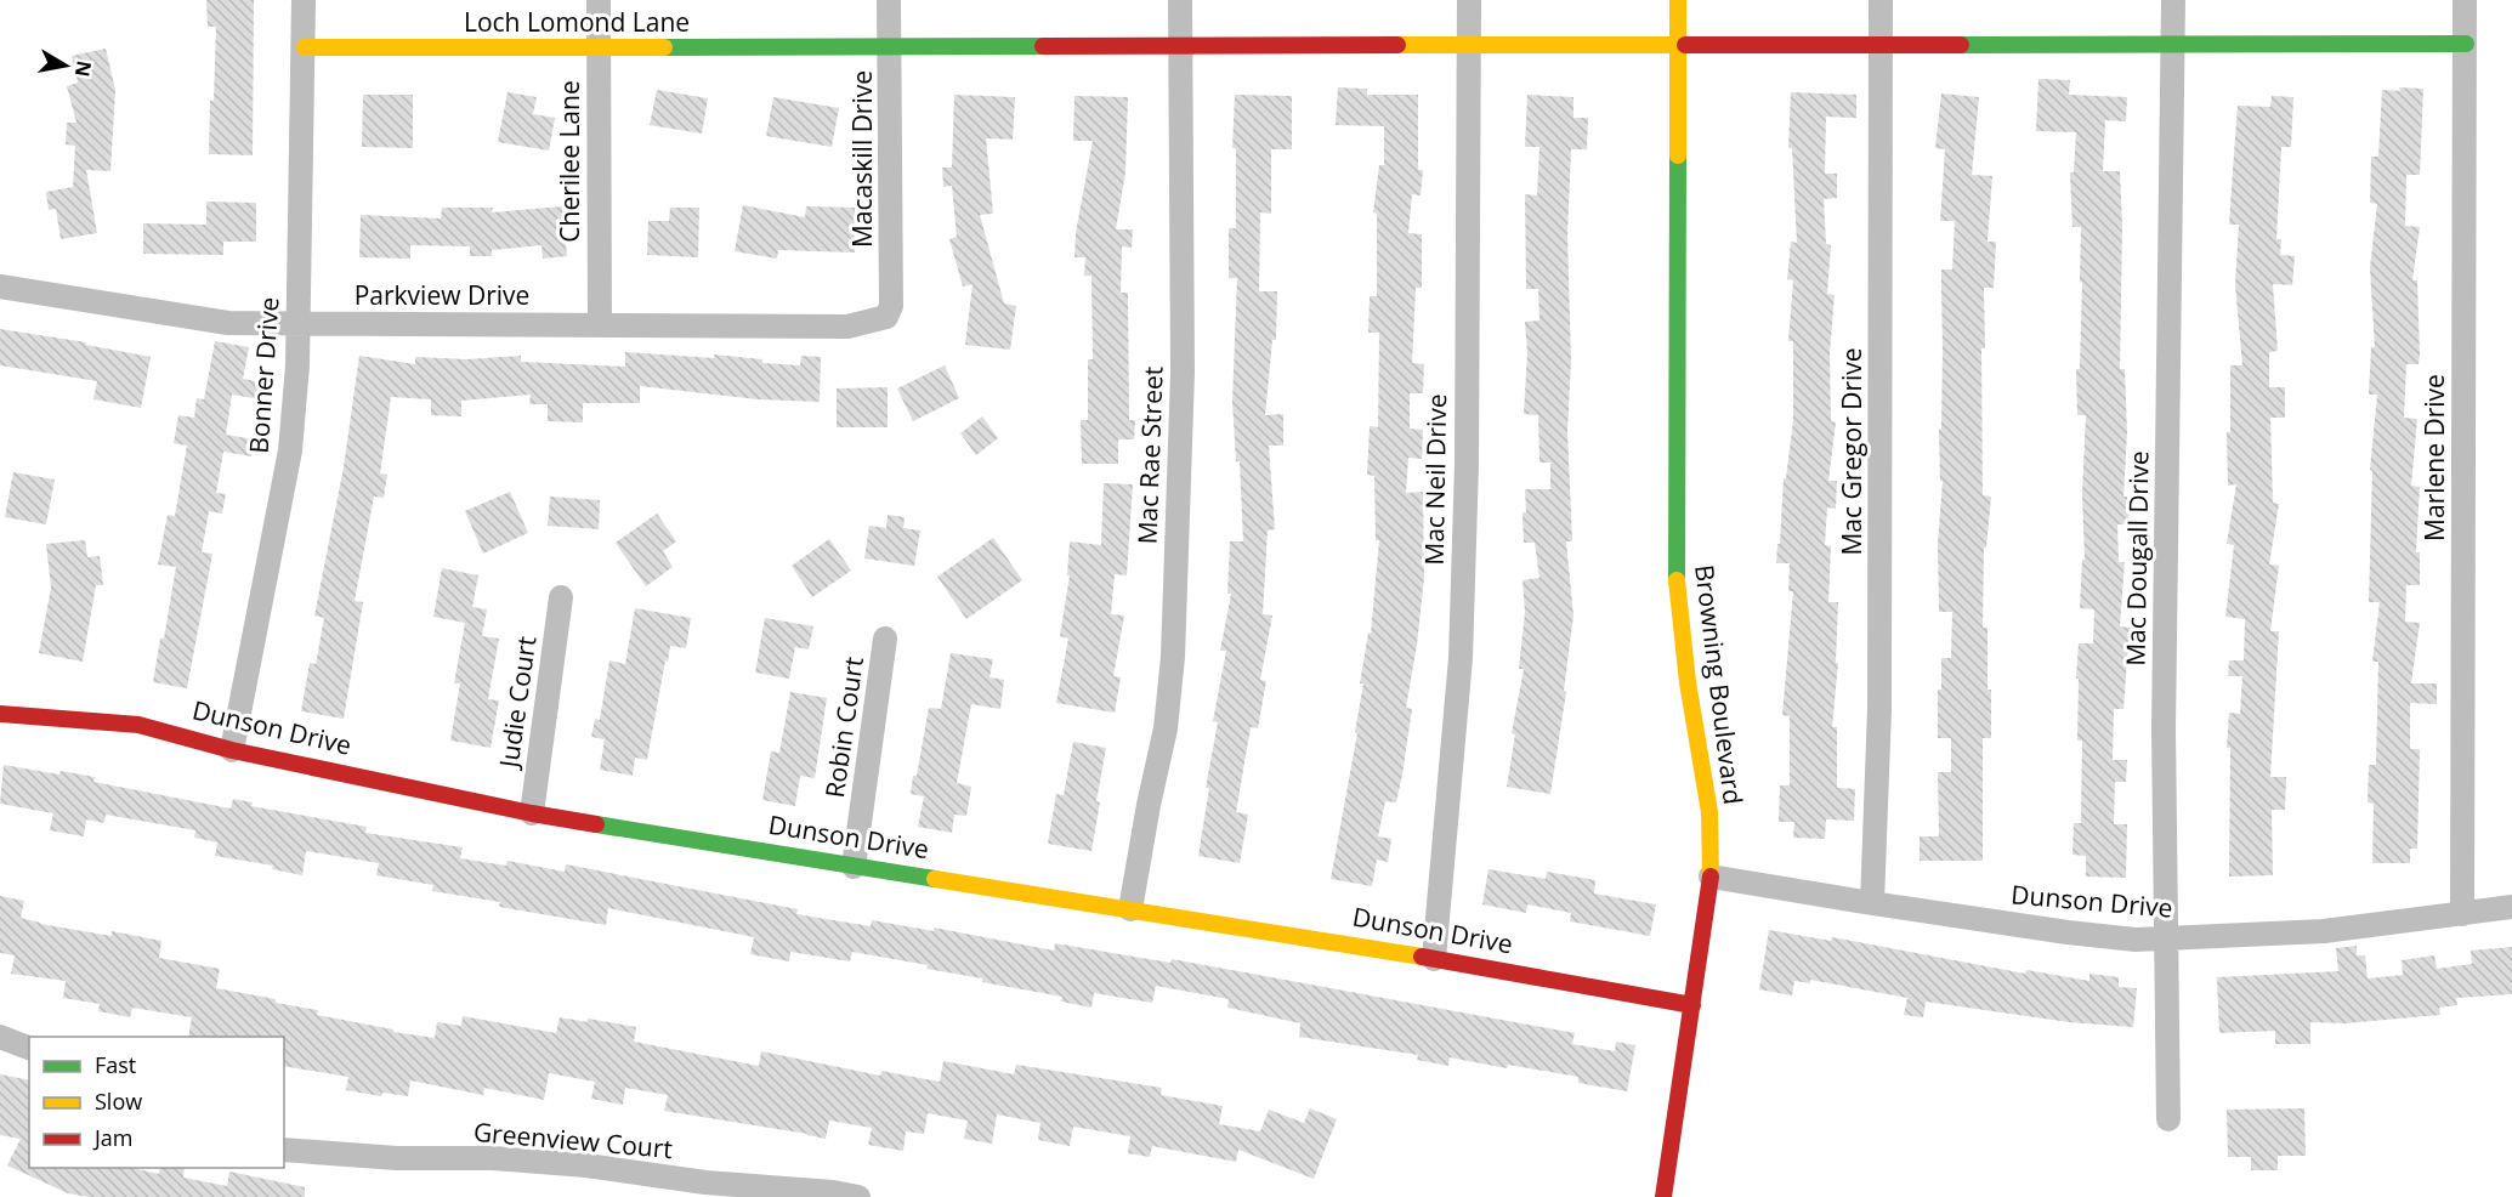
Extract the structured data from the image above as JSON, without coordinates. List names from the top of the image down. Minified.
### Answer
{"streets":{"street":["Loch Lomond Lane","Macaskill Drive","Cherilee Lane","Parkview Drive","Bonner Drive","Mac Gregor Drive","Mac Rae Street","Marlene Drive","Mac Neil Drive","Mac Dougall Drive","Browning Boulevard","Judie Court","Dunson Drive","Robin Court","Greenview Court"]},"crossings":[["Loch Lomond Lane","Macaskill Drive"],["Loch Lomond Lane","Cherilee Lane"],["Loch Lomond Lane","Bonner Drive"],["Loch Lomond Lane","Mac Gregor Drive"],["Loch Lomond Lane","Mac Rae Street"],["Loch Lomond Lane","Marlene Drive"],["Loch Lomond Lane","Mac Neil Drive"],["Loch Lomond Lane","Mac Dougall Drive"],["Loch Lomond Lane","Browning Boulevard"],["Macaskill Drive","Parkview Drive"],["Cherilee Lane","Parkview Drive"],["Parkview Drive","Bonner Drive"],["Bonner Drive","Dunson Drive"],["Mac Gregor Drive","Dunson Drive"],["Mac Rae Street","Dunson Drive"],["Marlene Drive","Dunson Drive"],["Mac Neil Drive","Dunson Drive"],["Mac Dougall Drive","Dunson Drive"],["Browning Boulevard","Dunson Drive"],["Judie Court","Dunson Drive"],["Dunson Drive","Robin Court"]],"legend":["Fast","Slow","Jam"],"north":"right"}
